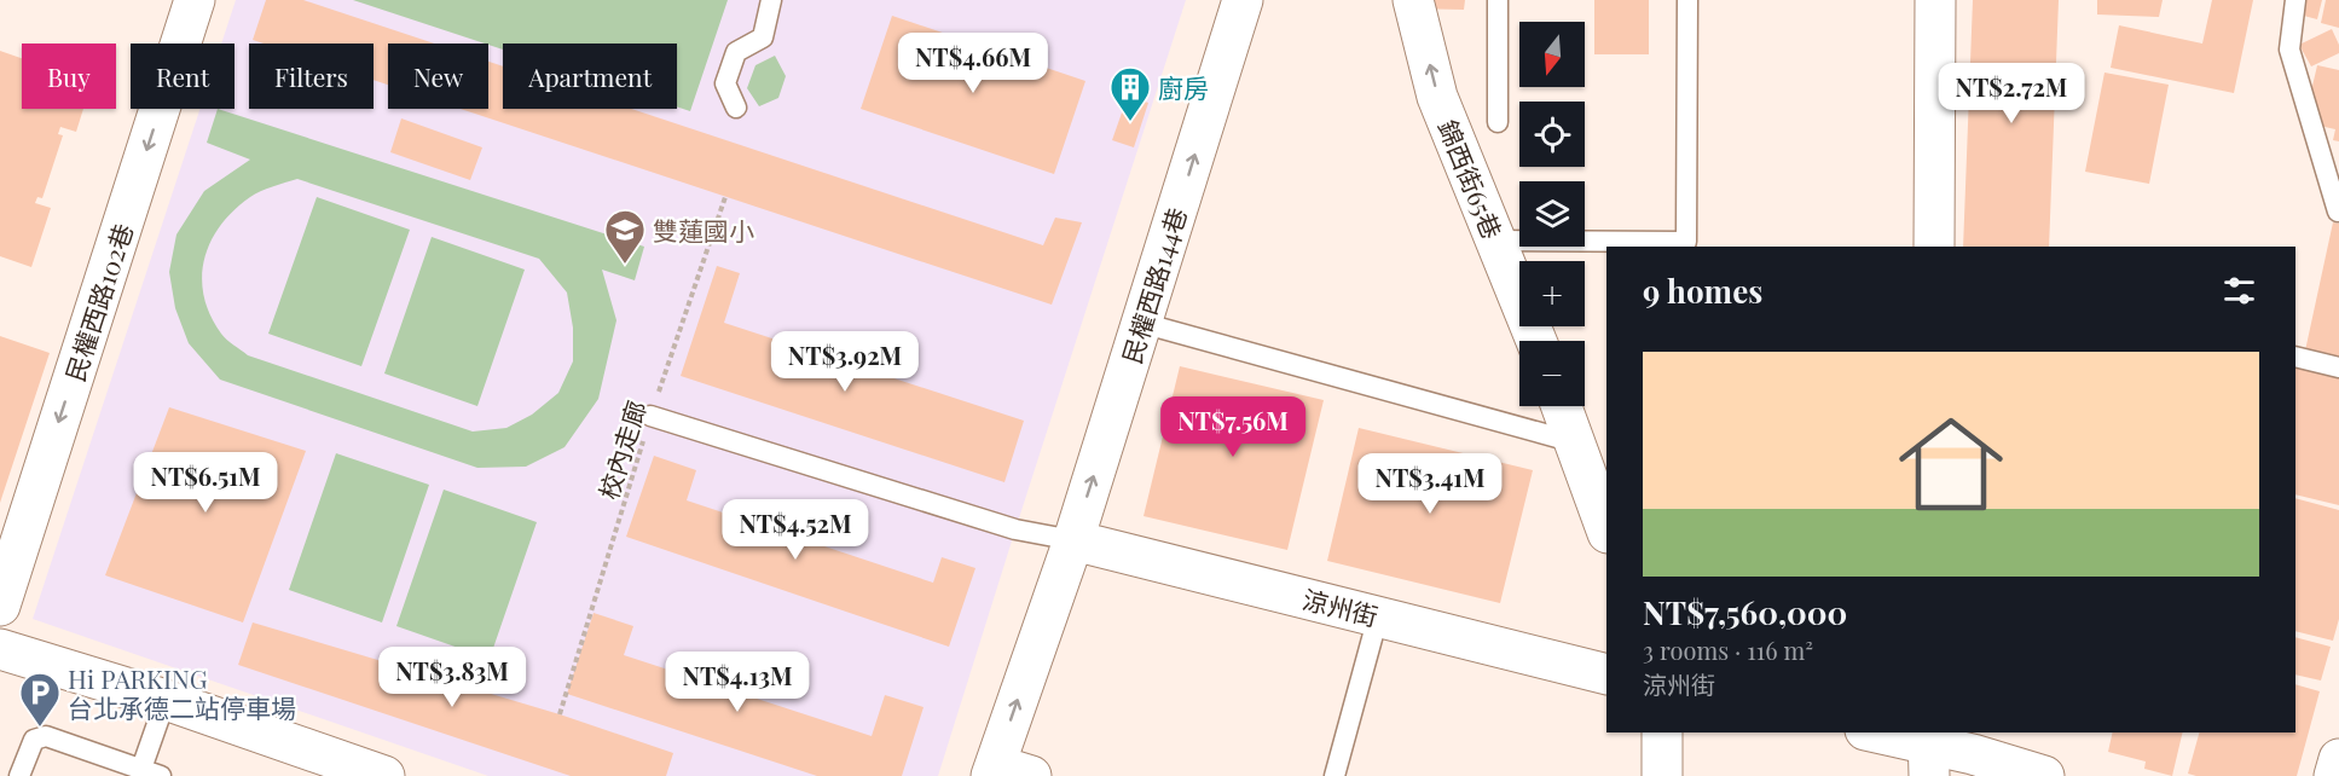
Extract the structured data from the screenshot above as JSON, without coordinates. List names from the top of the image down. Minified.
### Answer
{"streets":{"street":["錦西街65巷","民權西路144巷","民權西路102巷","涼州街"],"path":["校內走廊"]},"crossings":[["民權西路144巷","涼州街"]],"one_way":["錦西街65巷","民權西路144巷","民權西路102巷"],"places":{"building":["廚房"],"school or university":["雙蓮國小"],"parking":["Hi PARKING 台北承德二站停車場"]},"north":"bottom","page":{"map_buttons":["+","−"],"price":["NT$4.66M","NT$2.72M","NT$3.92M","NT$7.56M","NT$6.51M","NT$3.41M","NT$4.52M","NT$3.83M","NT$4.13M"],"chip":["Buy","Rent","Filters","New","Apartment"],"heading":"9 homes","list":[{"name":"NT$7,560,000","note":"3 rooms · 116 m² · 涼州街"}]}}
